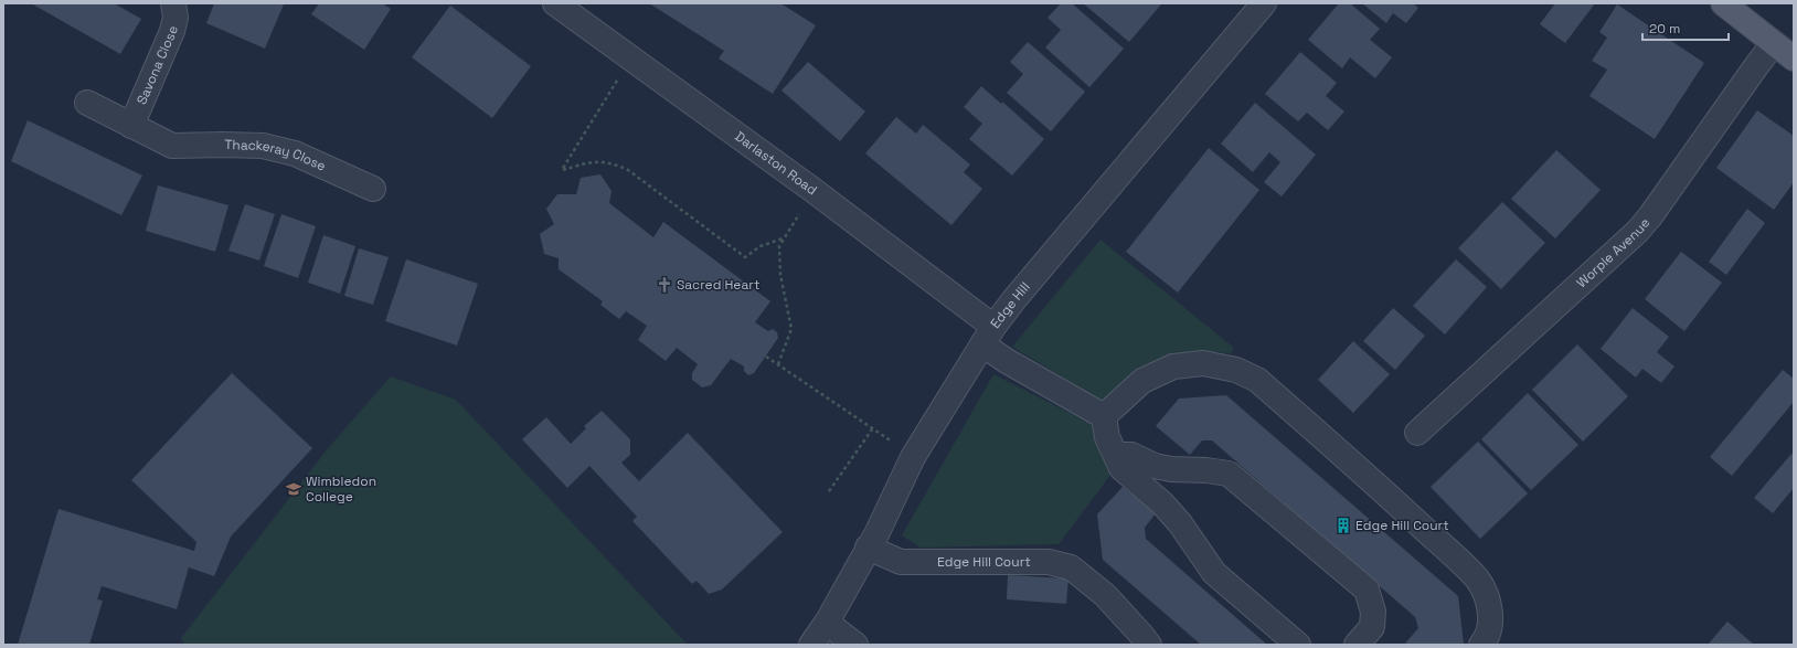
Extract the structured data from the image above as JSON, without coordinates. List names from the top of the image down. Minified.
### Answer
{"streets":{"street":["Savona Close","Thackeray Close","Darlaston Road","Worple Avenue","Edge Hill","Edge Hill Court"]},"crossings":[["Savona Close","Thackeray Close"],["Darlaston Road","Edge Hill"],["Edge Hill","Edge Hill Court"]],"places":{"church":["Sacred Heart"],"school or university":["Wimbledon College"],"building":["Edge Hill Court"]},"scale_bar":"20 m"}
